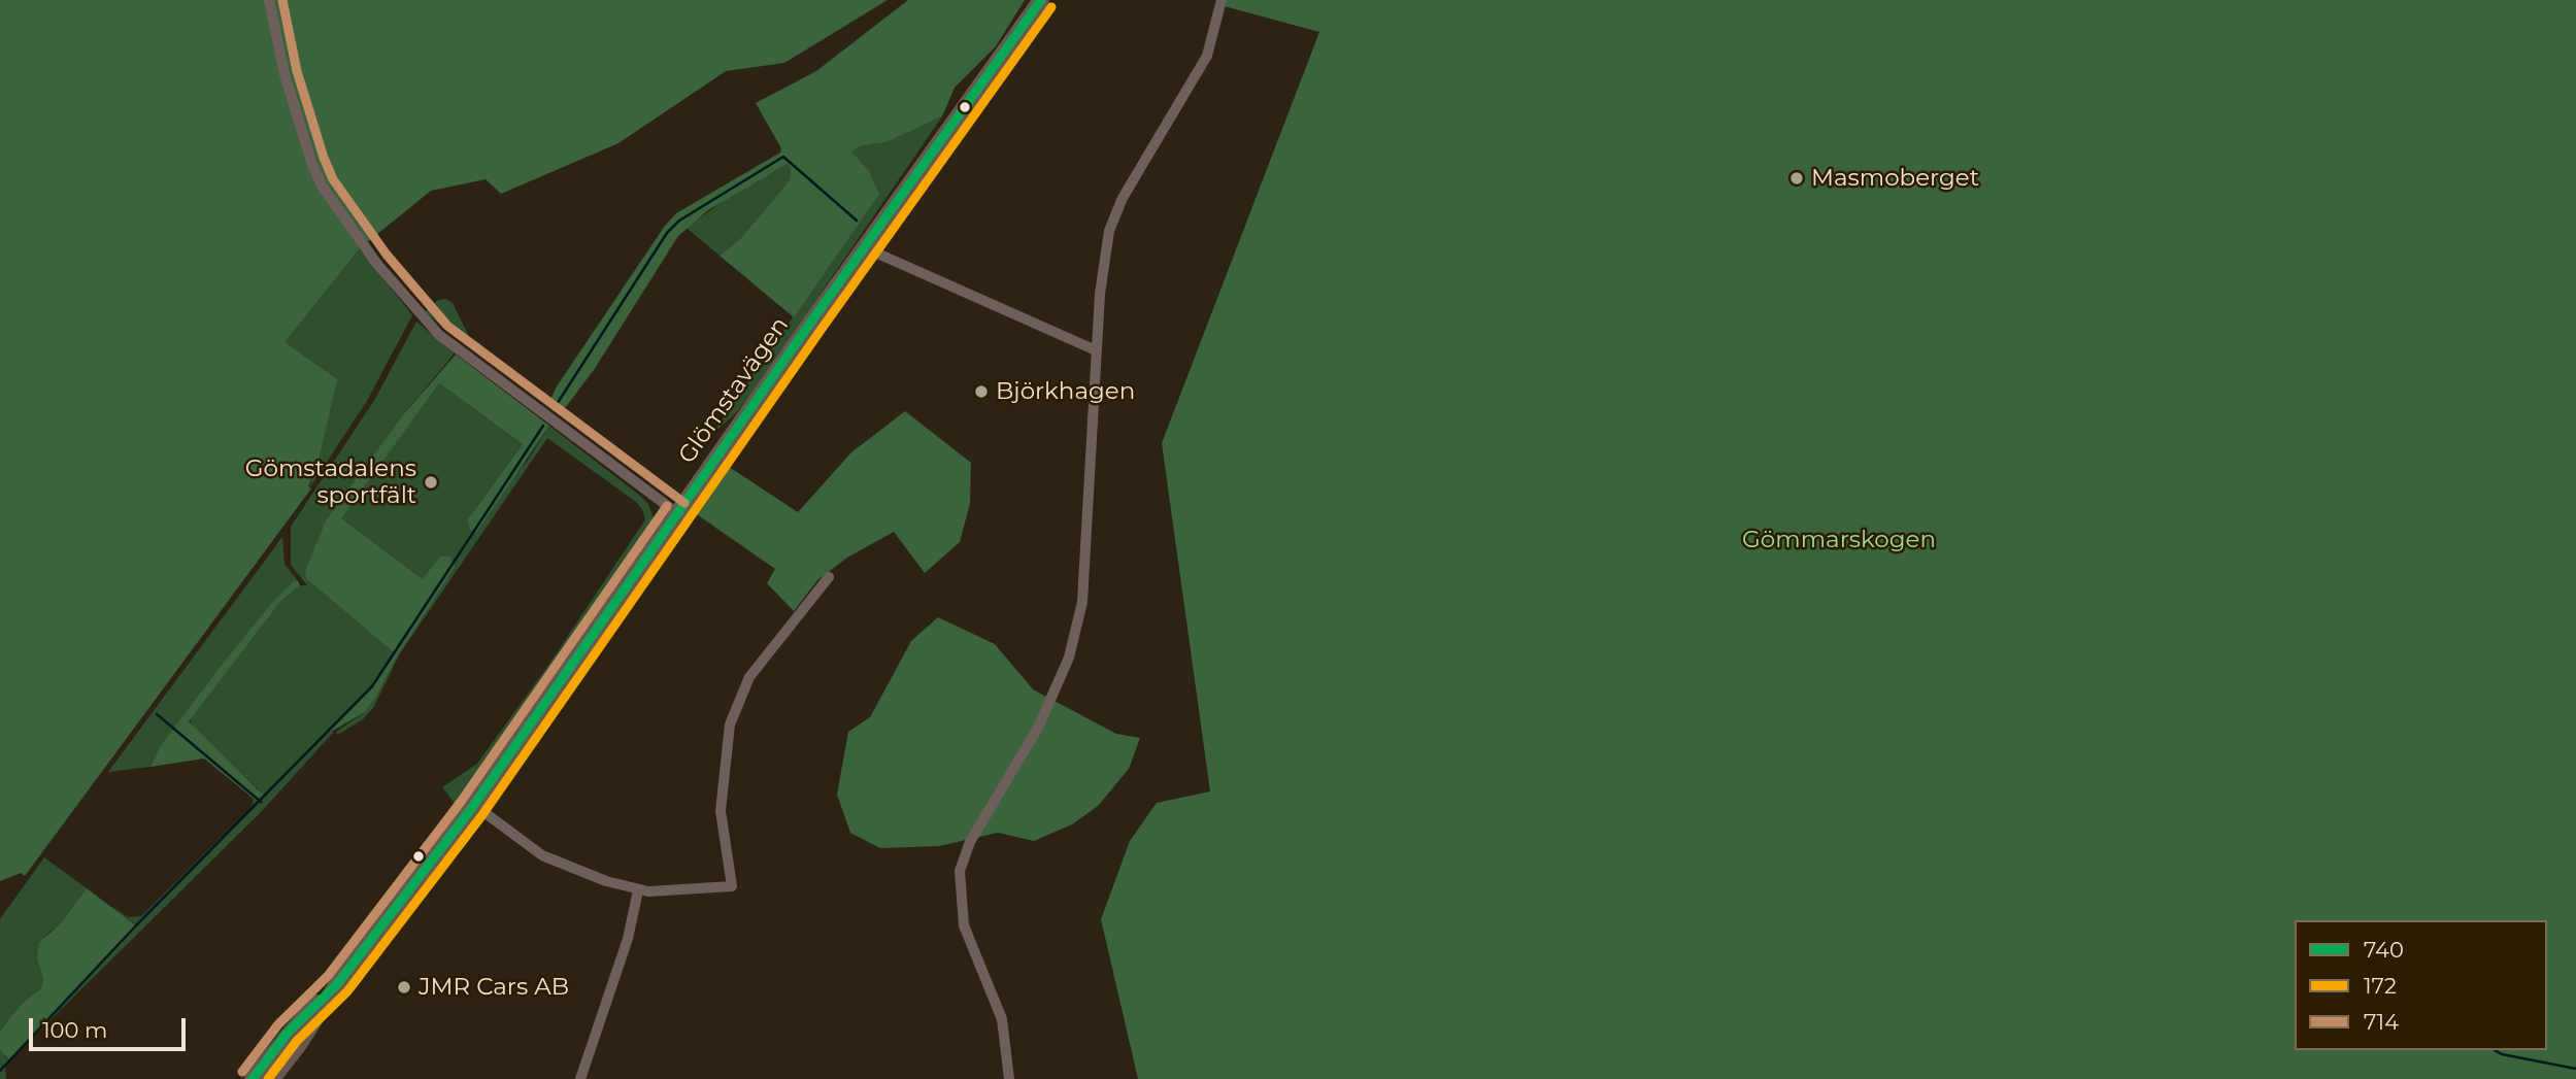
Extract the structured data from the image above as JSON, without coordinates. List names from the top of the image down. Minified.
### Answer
{"streets":{"main road":["Glömstavägen"]},"parks":["Gömmarskogen"],"places":["Masmoberget","Björkhagen","Gömstadalens sportfält","JMR Cars AB"],"lines":["transit line 740","transit line 714","transit line 172"],"legend":["740","172","714"],"scale_bar":"100 m"}
